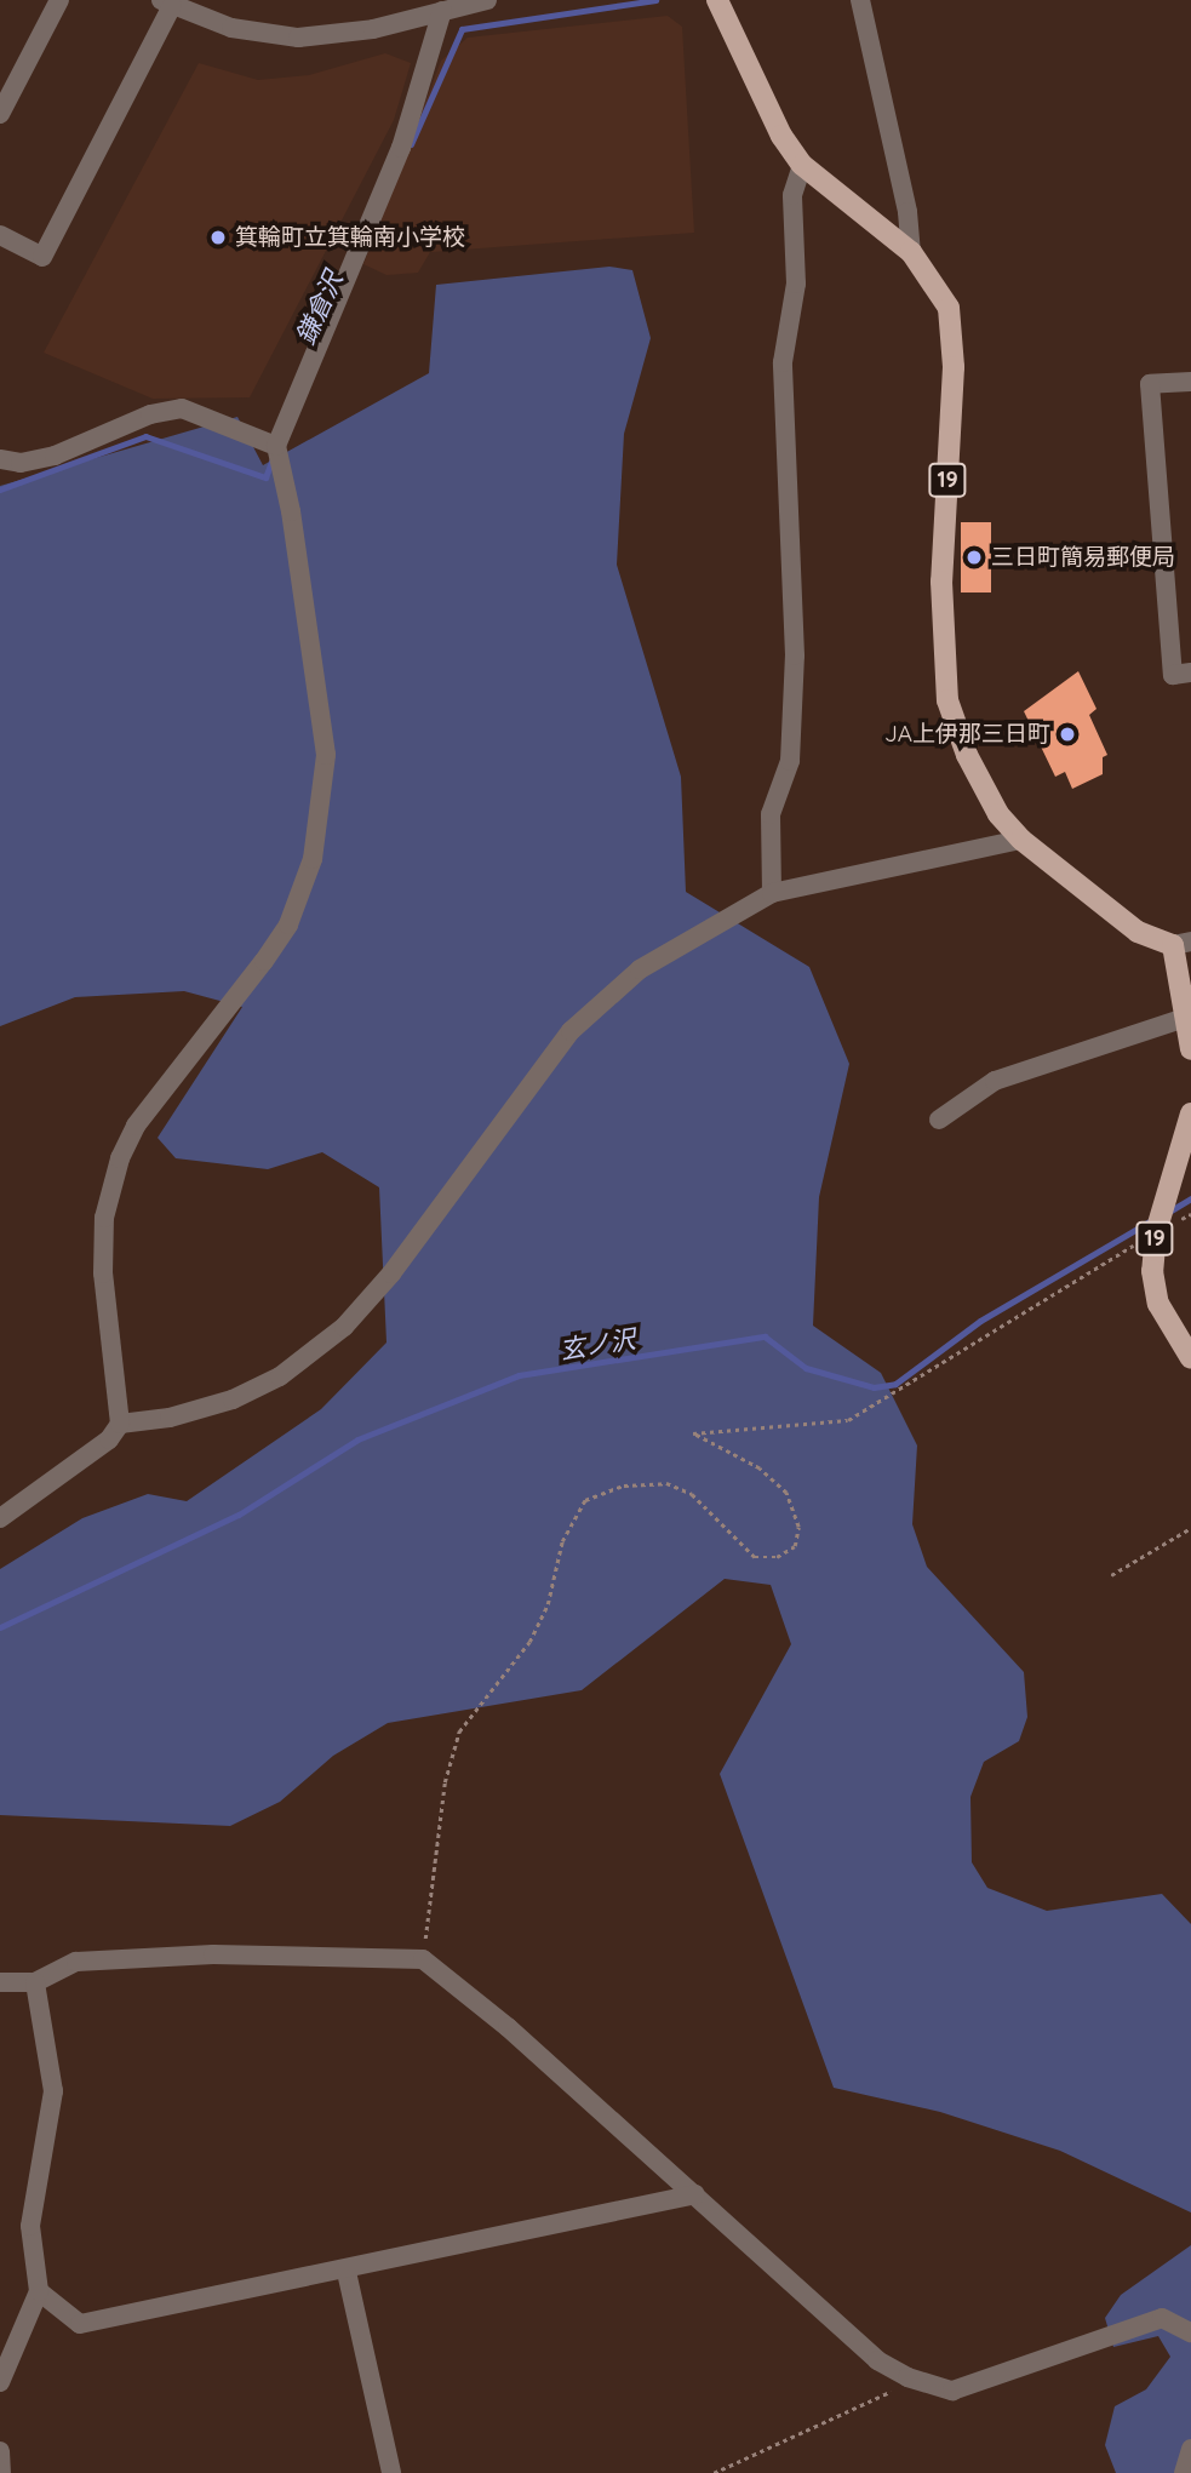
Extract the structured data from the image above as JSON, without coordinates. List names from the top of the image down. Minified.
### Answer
{"streets":{"main road":["19"]},"water":["鎌倉沢","玄ノ沢"],"places":["箕輪町立箕輪南小学校","三日町簡易郵便局","JA上伊那三日町"]}
